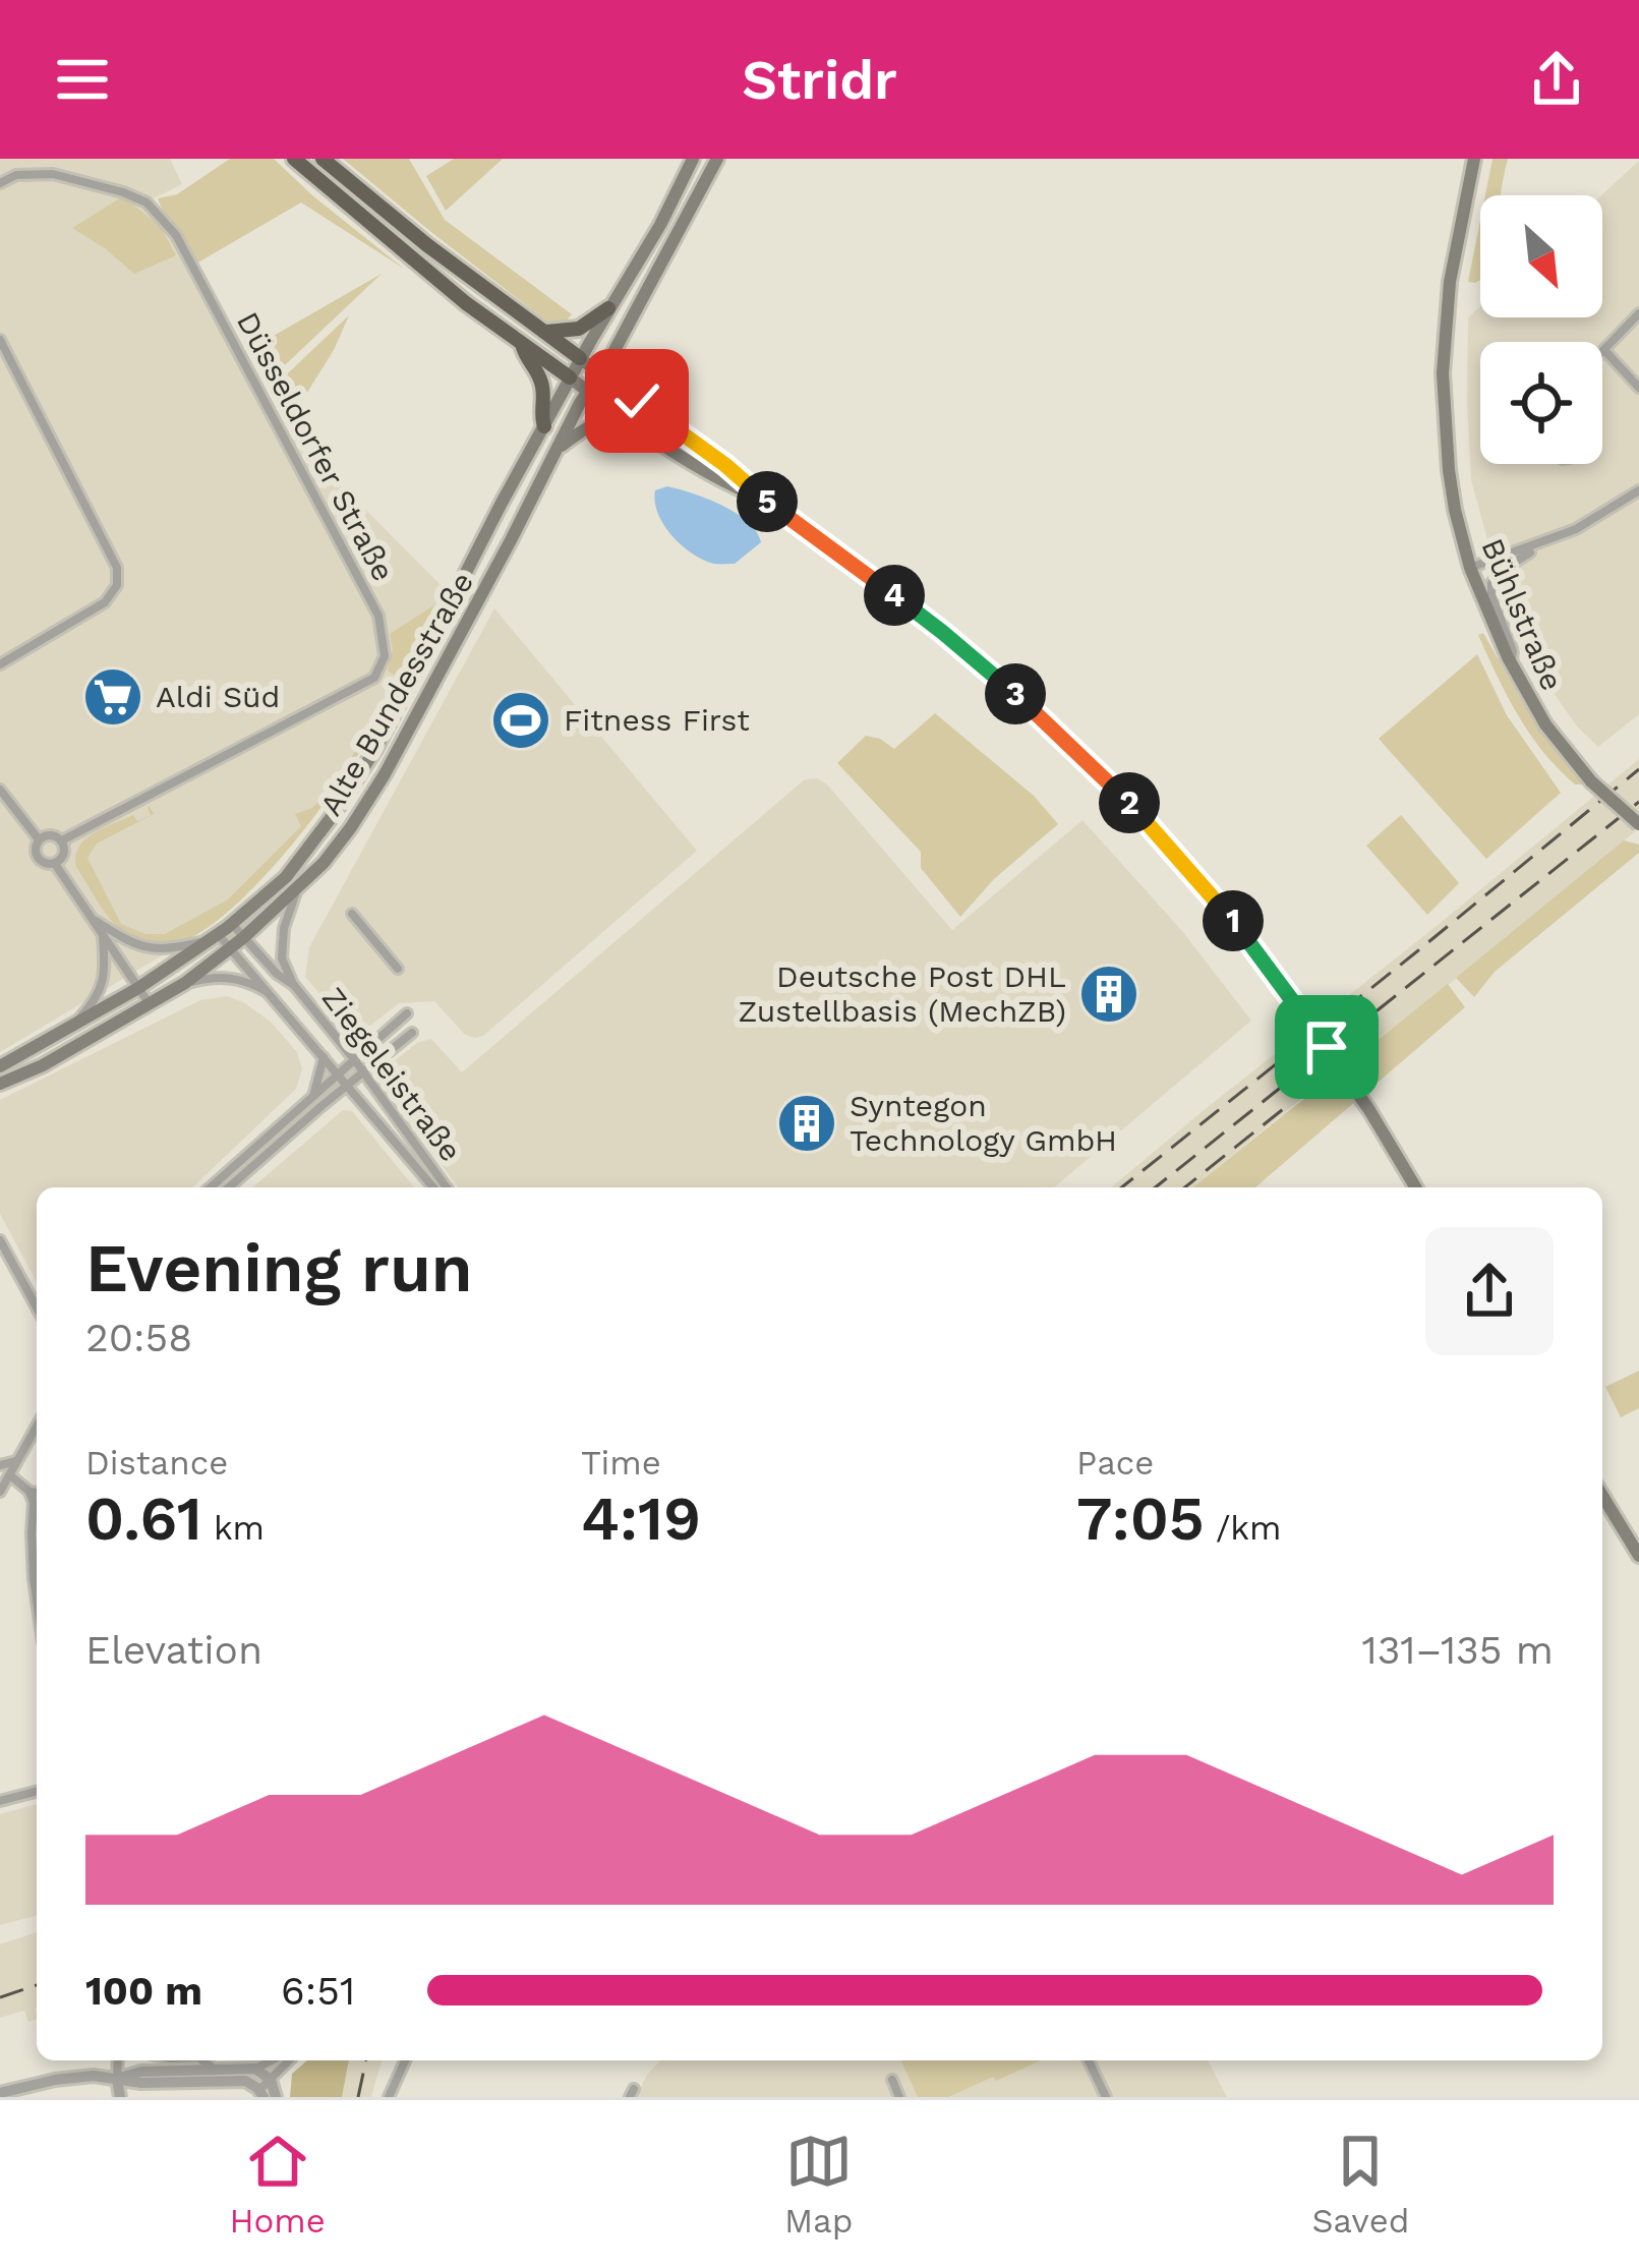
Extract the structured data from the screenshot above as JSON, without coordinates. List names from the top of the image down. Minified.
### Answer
{"streets":{"main road":["Bühlstraße","Alte Bundesstraße"],"street":["Düsseldorfer Straße","Ziegeleistraße"]},"crossings":[["Alte Bundesstraße","Ziegeleistraße"]],"places":{"supermarket":["Aldi Süd"],"sports":["Fitness First"],"building":["Deutsche Post DHL Zustellbasis (MechZB)","Syntegon Technology GmbH"]},"north":"bottom right","page":{"header":"Stridr","pins":["5","4","3","2","1"],"heading":["Evening run","20:58"],"stats":[["Distance","0.61 km"],["Time","4:19"],["Pace","7:05 /km"]],"chart":["Elevation","131–135 m"],"list":[{"name":"100 m","note":"6:51"}],"tabs":["Home","Map","Saved"]}}
